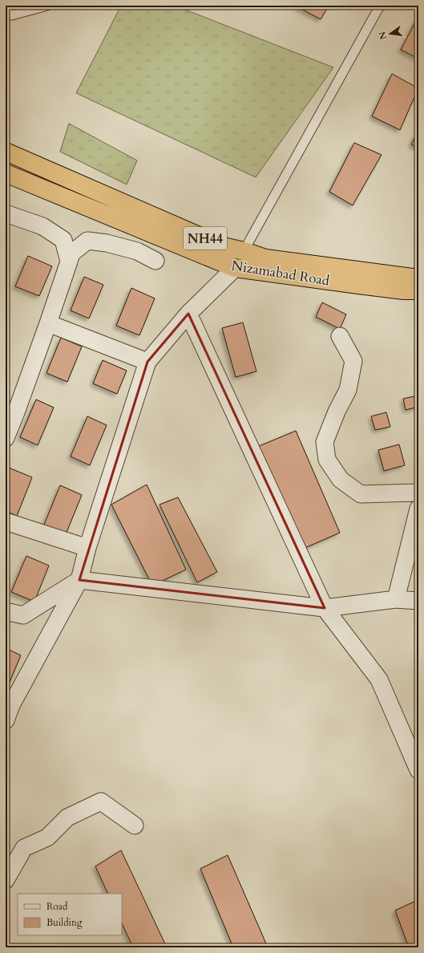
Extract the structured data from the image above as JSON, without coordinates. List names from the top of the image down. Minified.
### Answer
{"streets":{"highway":["NH44","Nizamabad Road"]},"legend":["Road","Building"],"north":"left"}
